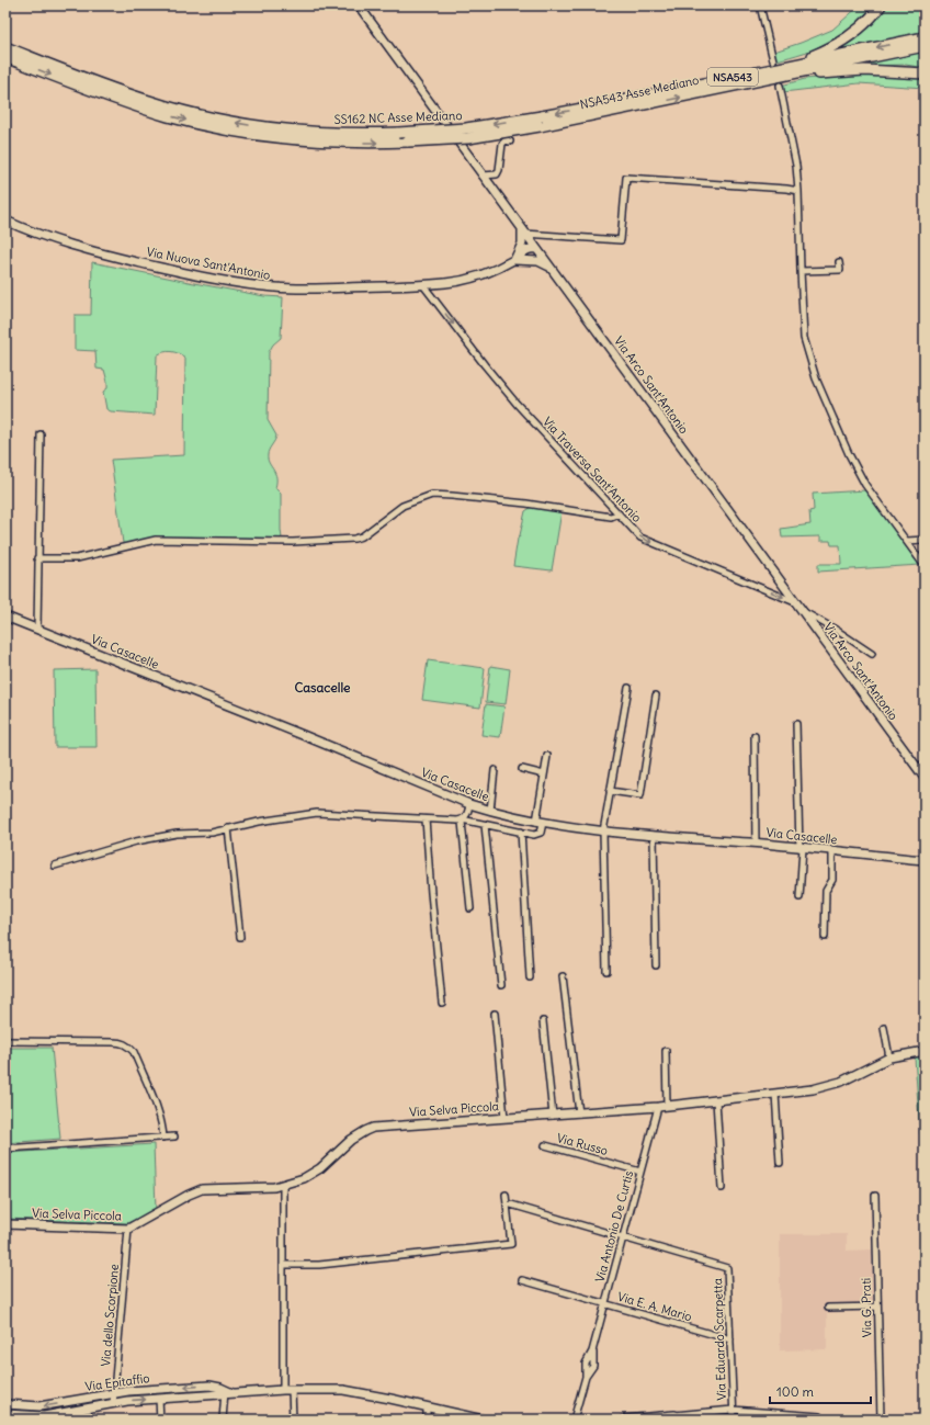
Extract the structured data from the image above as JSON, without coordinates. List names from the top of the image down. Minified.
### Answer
{"streets":{"highway":["NSA543","NSA543 Asse Mediano","SS162 NC Asse Mediano"],"street":["Via Nuova Sant'Antonio","Via Arco Sant'Antonio","Via Traversa Sant'Antonio","Via Casacelle","Via Selva Piccola","Via Russo","Via Antonio De Curtis","Via E. A. Mario","Via G. Prati","Via dello Scorpione","Via Eduardo Scarpetta","Via Epitaffio"]},"crossings":[["NSA543","NSA543 Asse Mediano"],["NSA543 Asse Mediano","SS162 NC Asse Mediano"],["Via Nuova Sant'Antonio","Via Arco Sant'Antonio"],["Via Nuova Sant'Antonio","Via Traversa Sant'Antonio"],["Via Arco Sant'Antonio","Via Traversa Sant'Antonio"],["Via Selva Piccola","Via Antonio De Curtis"],["Via Selva Piccola","Via dello Scorpione"],["Via Russo","Via Antonio De Curtis"],["Via Antonio De Curtis","Via E. A. Mario"],["Via Antonio De Curtis","Via Eduardo Scarpetta"],["Via E. A. Mario","Via Eduardo Scarpetta"],["Via dello Scorpione","Via Epitaffio"]],"one_way":["Via Traversa Sant'Antonio"],"districts":["Casacelle"],"scale_bar":"100 m"}
